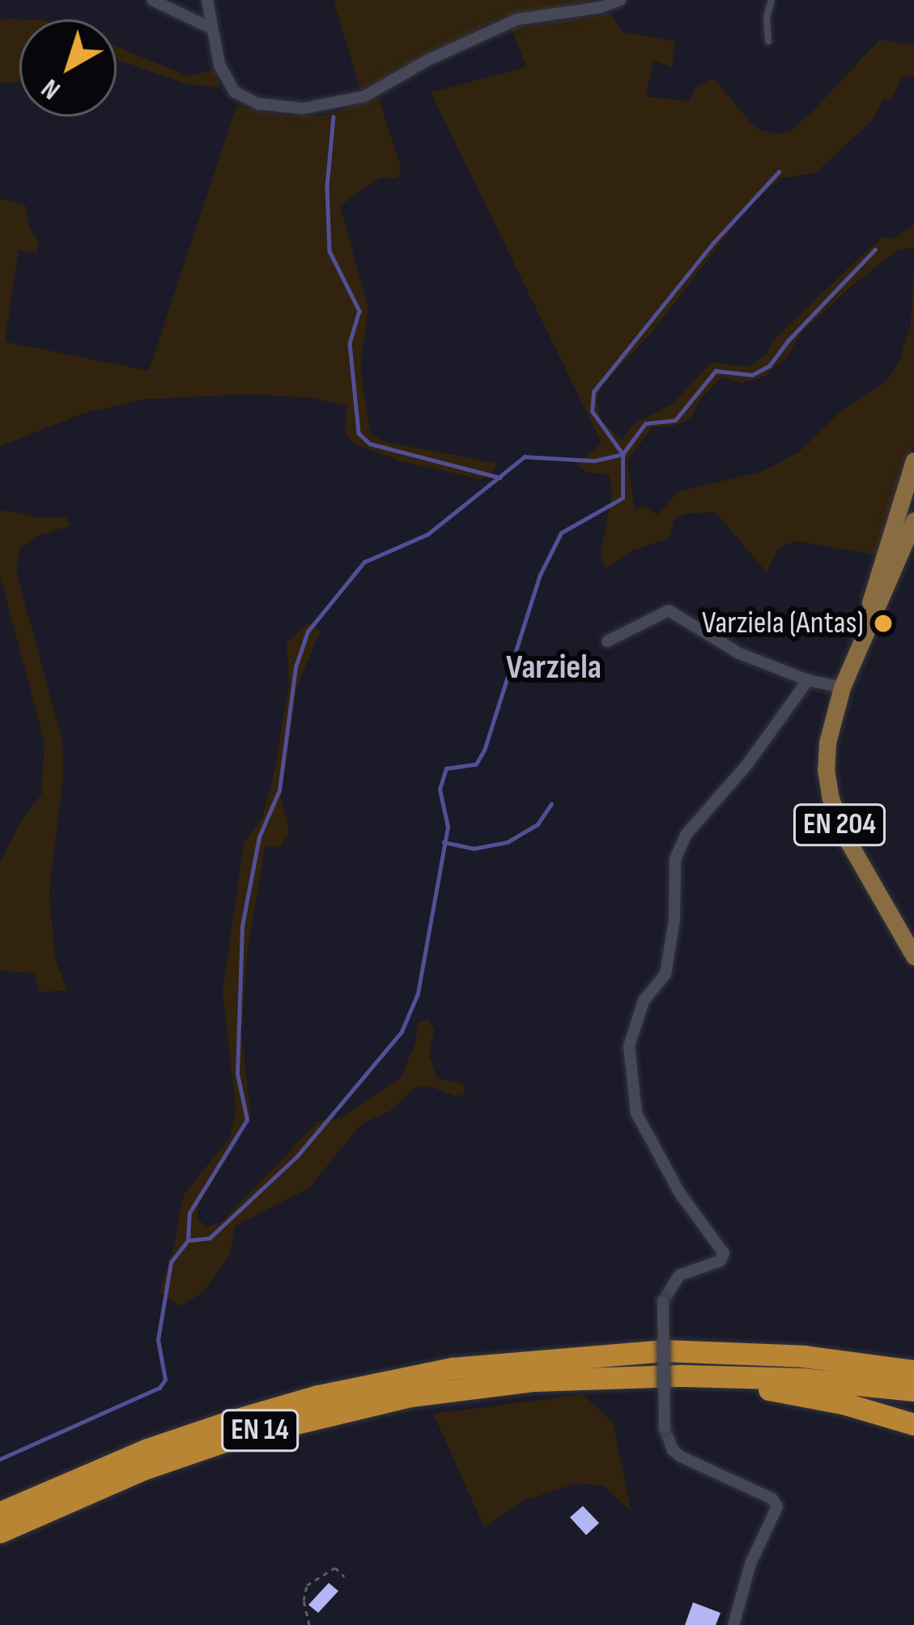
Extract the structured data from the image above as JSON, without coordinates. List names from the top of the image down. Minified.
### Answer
{"streets":{"highway":["EN 14"],"main road":["EN 204"]},"districts":["Varziela"],"places":["Varziela (Antas)"],"north":"bottom left"}
